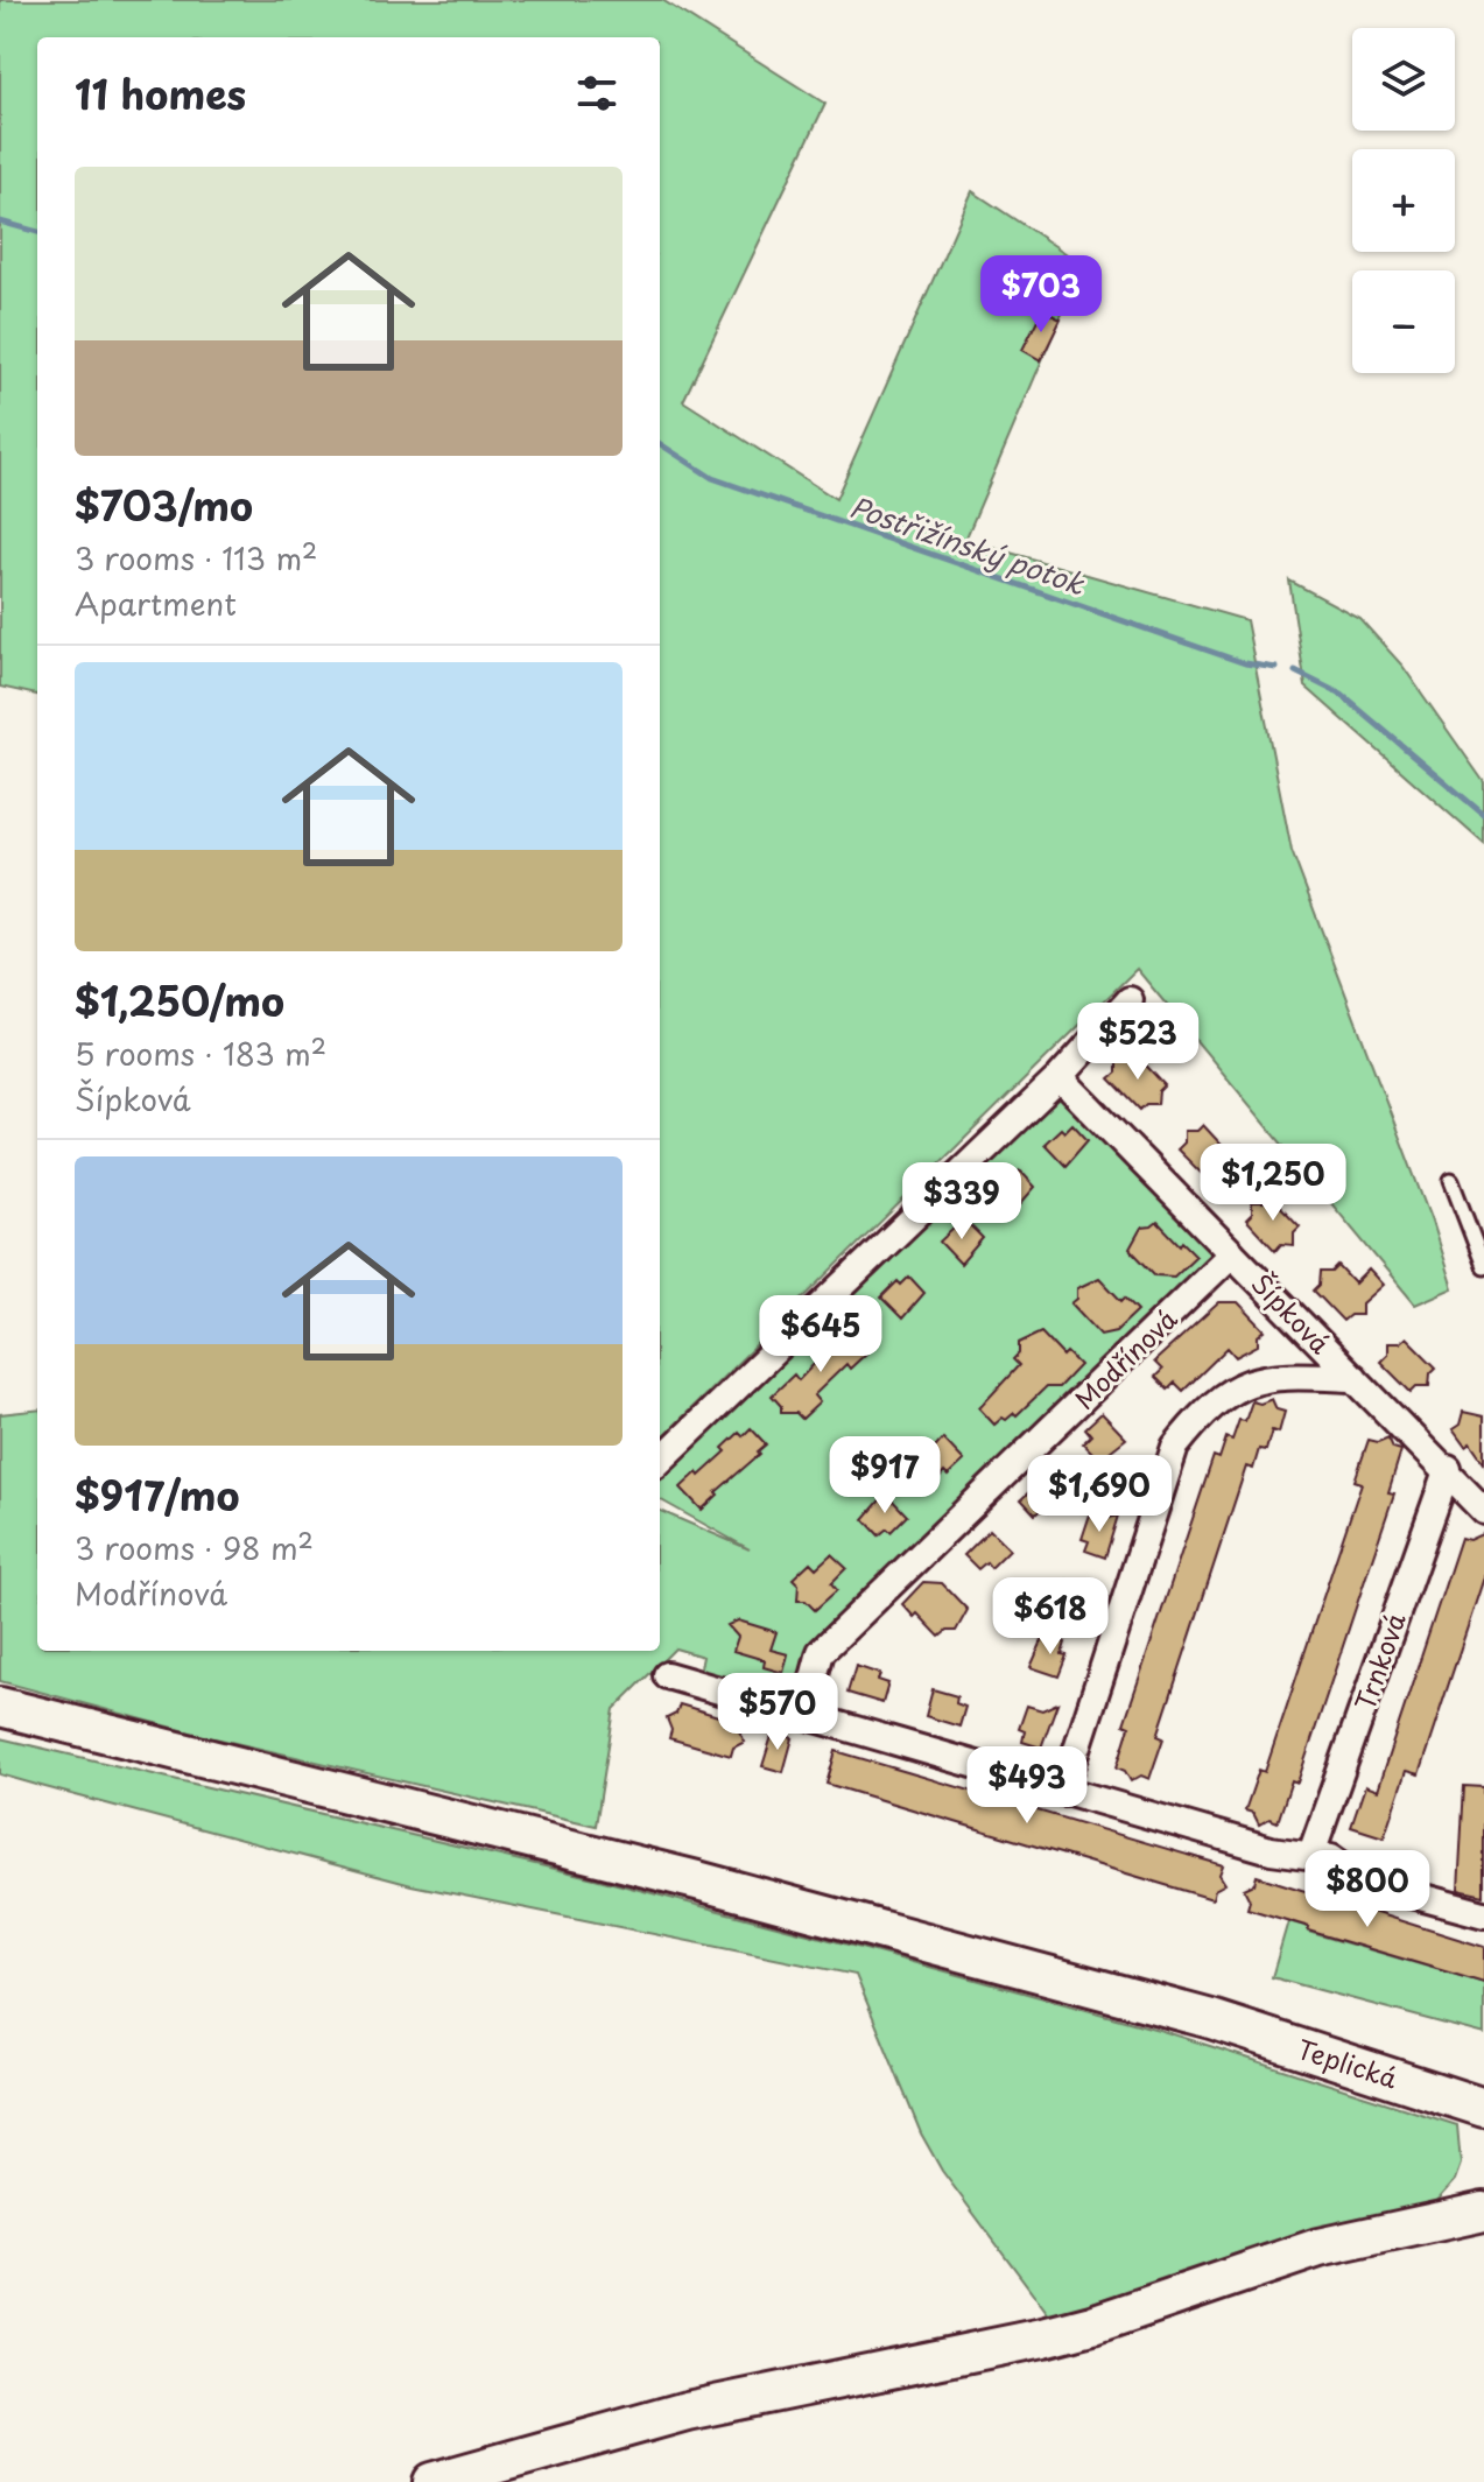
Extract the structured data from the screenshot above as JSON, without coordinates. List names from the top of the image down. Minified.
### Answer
{"streets":{"main road":["Teplická"],"street":["Šípková","Modřínová","Trnková"]},"crossings":[["Šípková","Modřínová"],["Šípková","Trnková"]],"water":["Postřižínský potok"],"page":{"map_buttons":["+","−"],"heading":"11 homes","list":[{"name":"$703/mo","note":"3 rooms · 113 m² · Apartment"},{"name":"$1,250/mo","note":"5 rooms · 183 m² · Šípková"},{"name":"$917/mo","note":"3 rooms · 98 m² · Modřínová"}],"price":["$703","$523","$1,250","$339","$645","$917","$1,690","$618","$570","$493","$800"]}}
